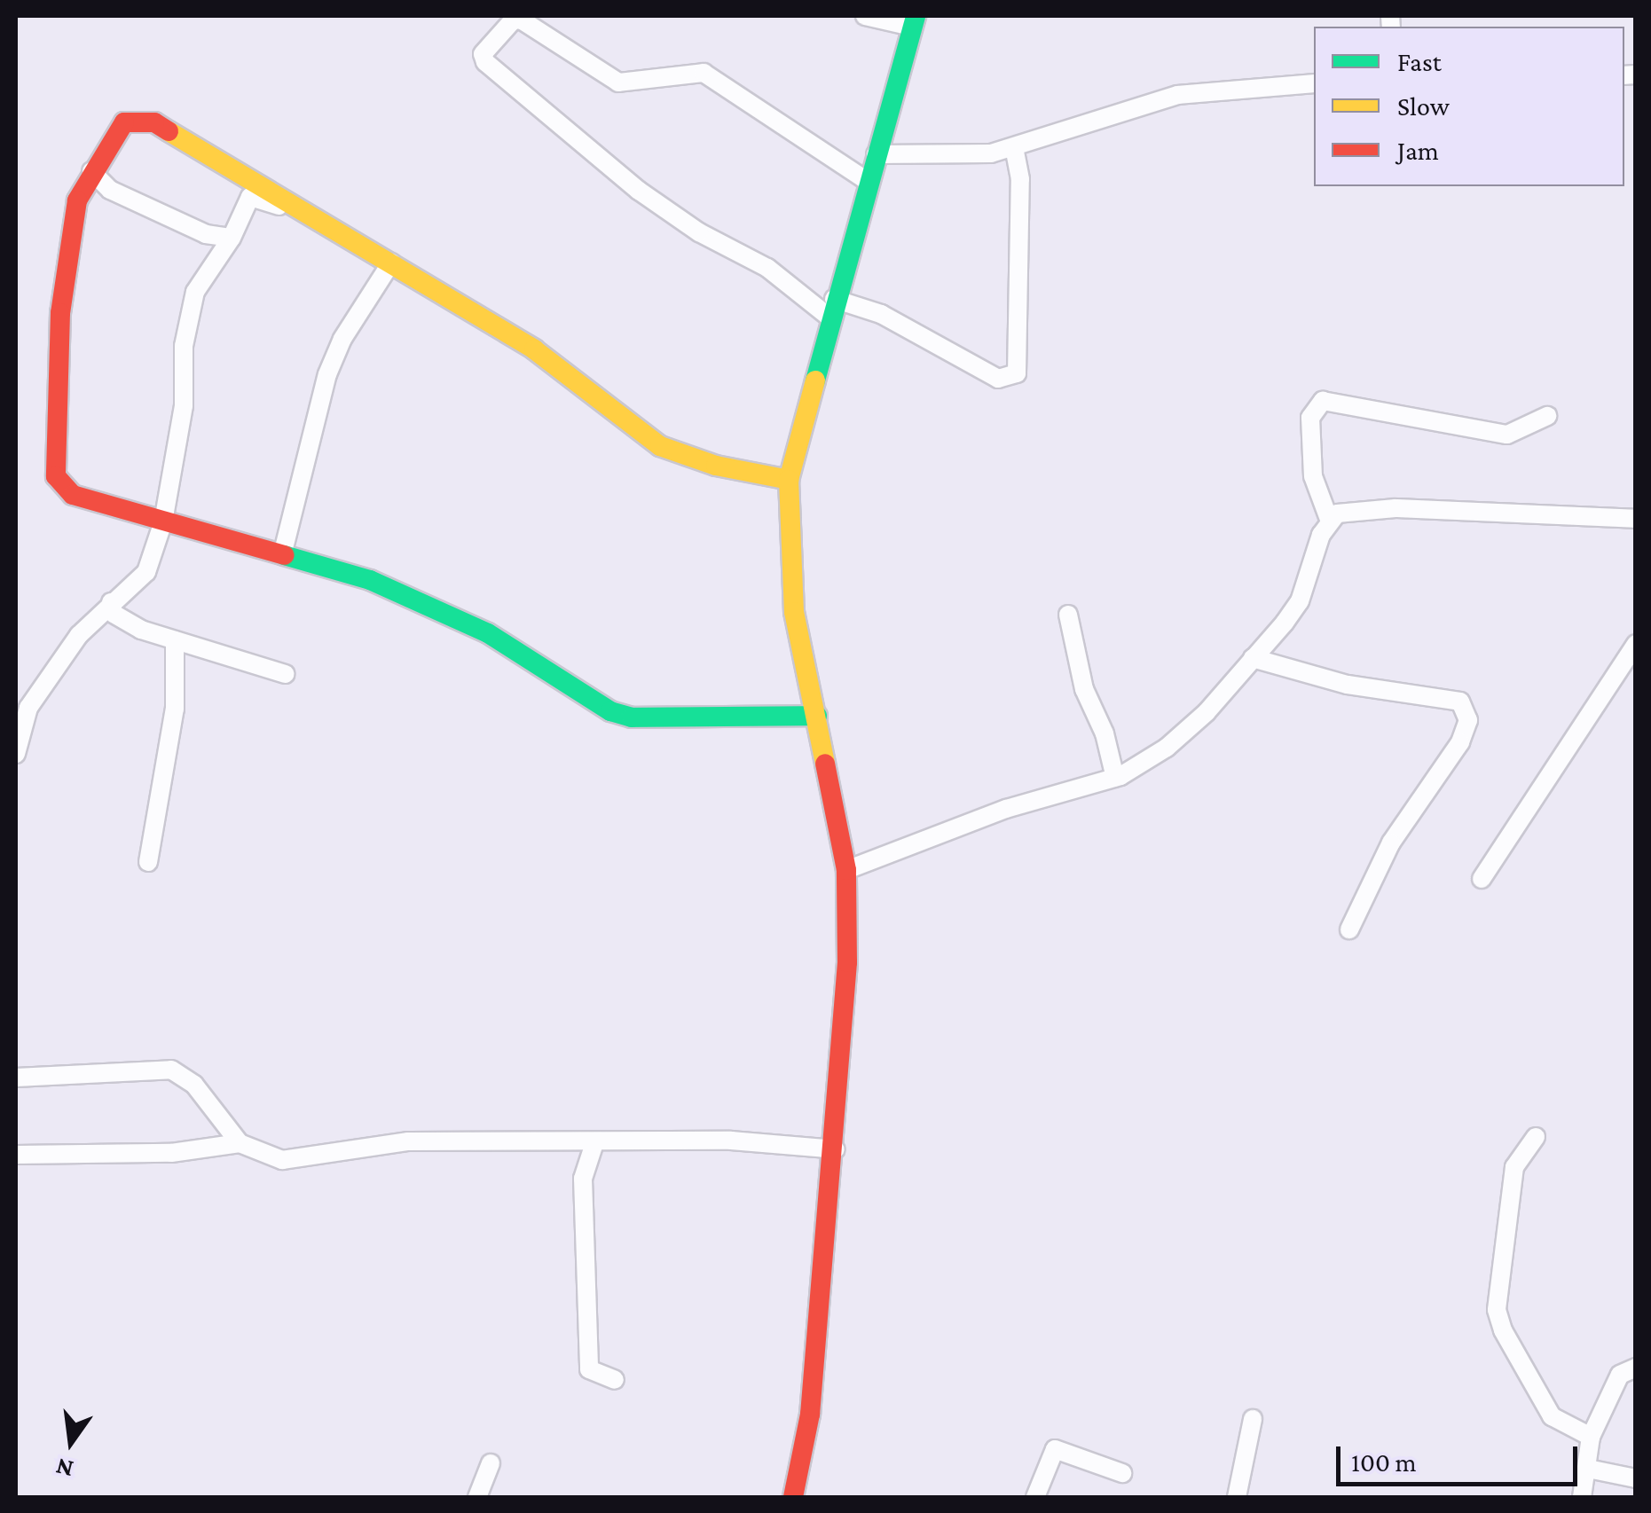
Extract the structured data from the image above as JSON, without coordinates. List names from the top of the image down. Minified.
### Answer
{"legend":["Fast","Slow","Jam"],"scale_bar":"100 m","north":"bottom"}
